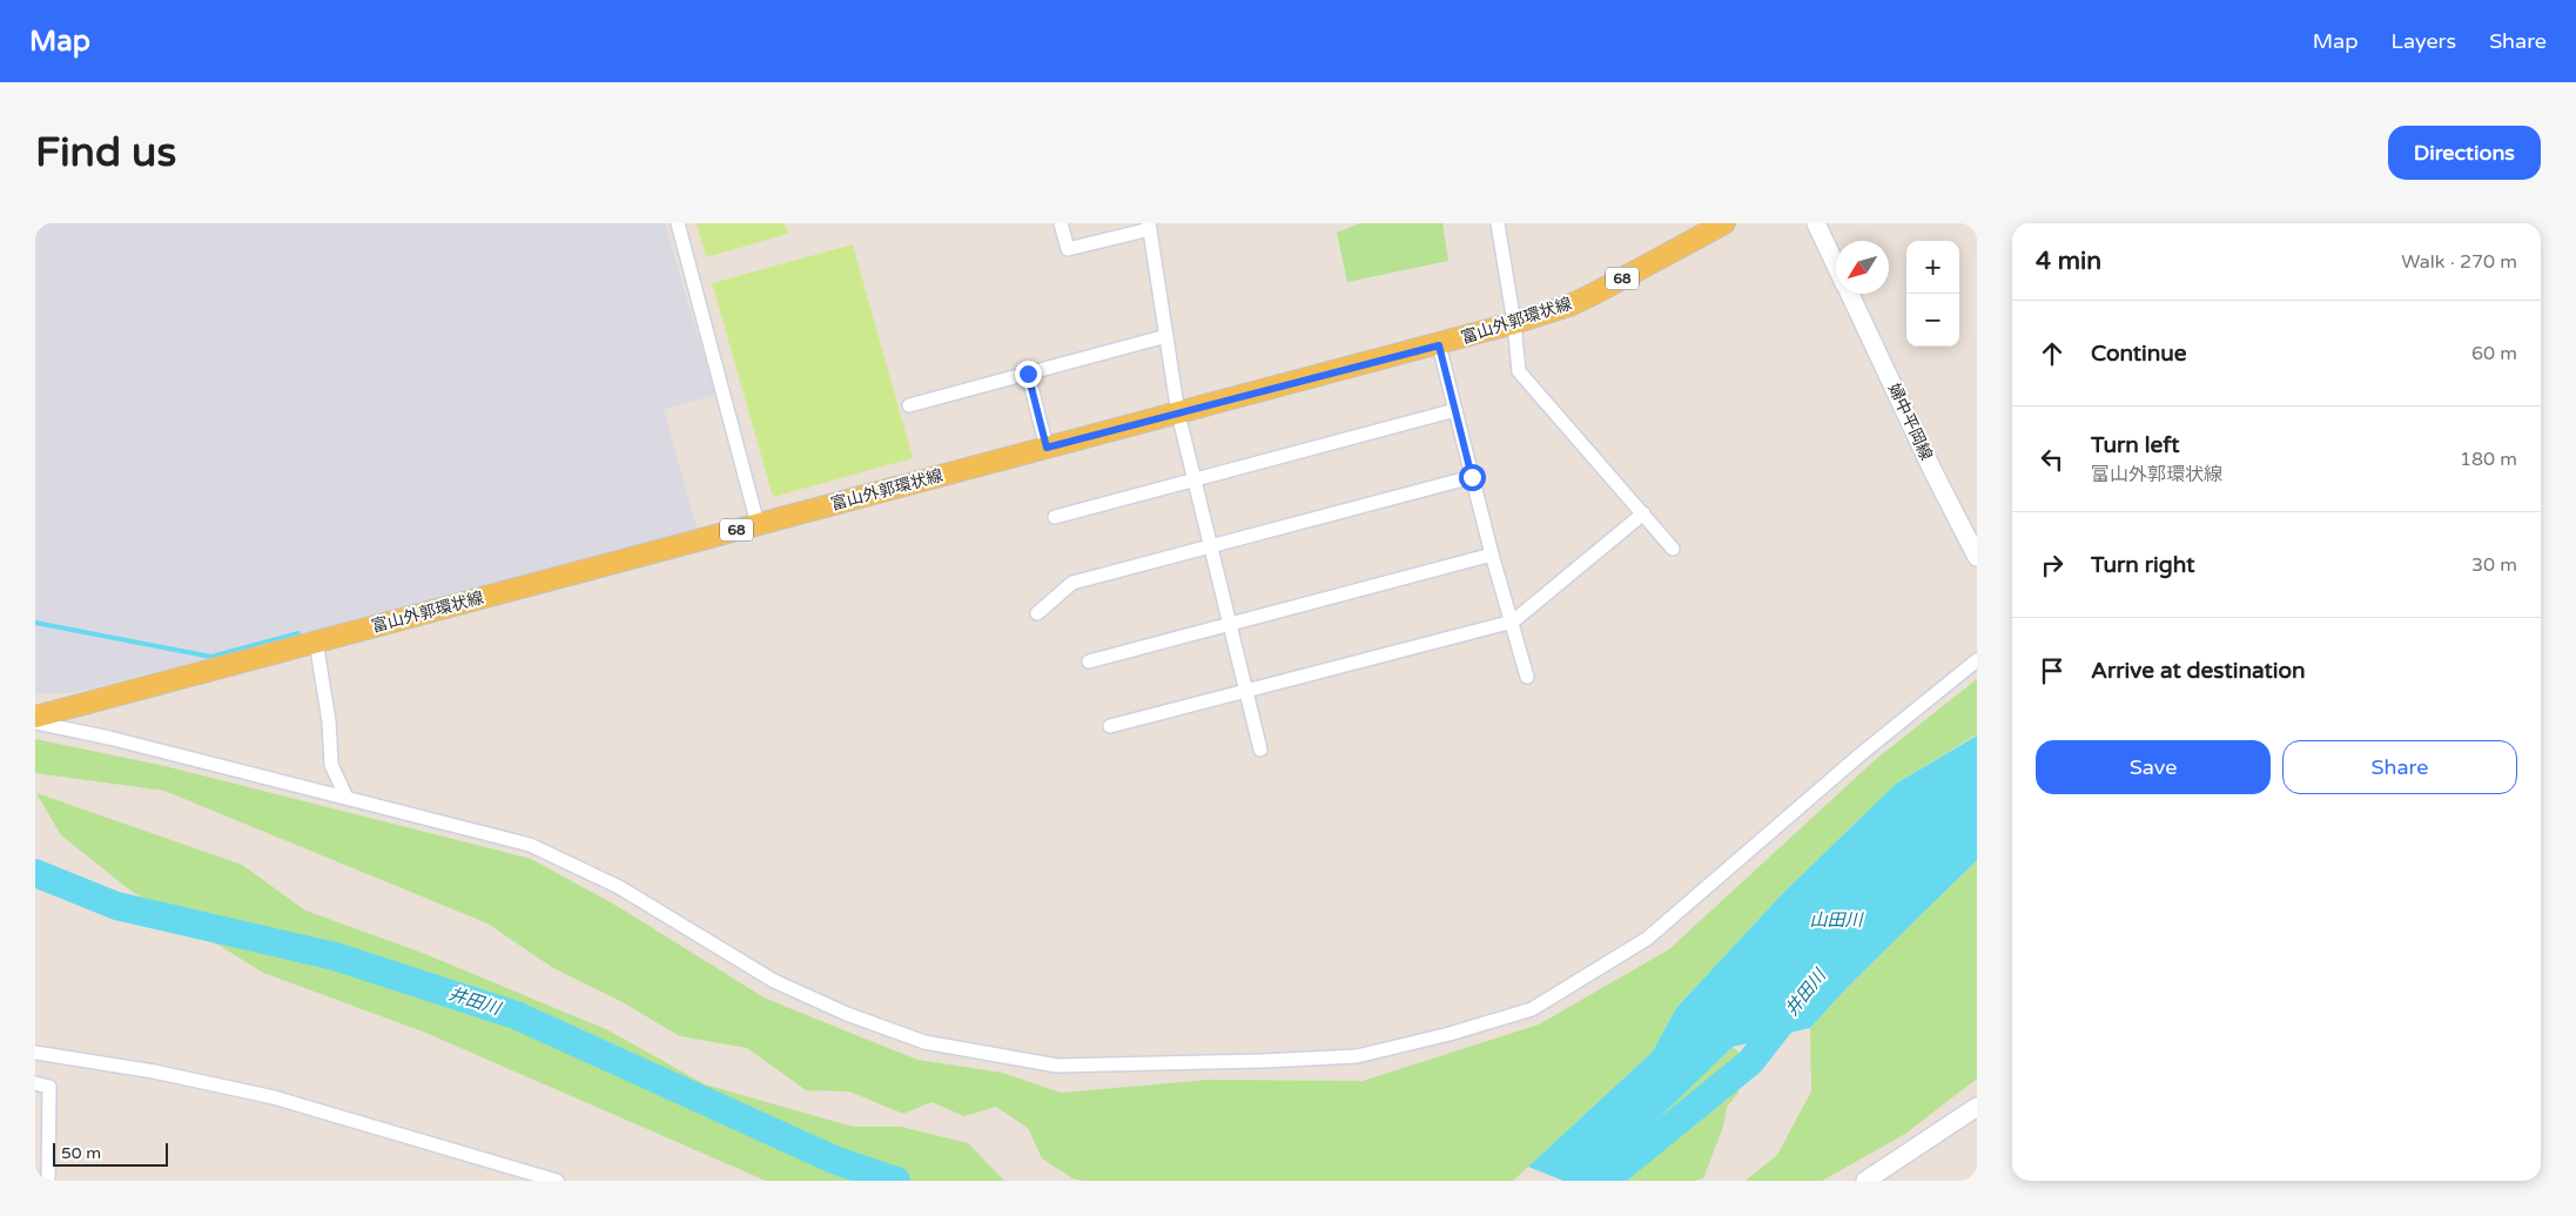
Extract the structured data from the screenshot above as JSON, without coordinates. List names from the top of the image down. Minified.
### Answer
{"streets":{"main road":["68","富山外郭環状線","婦中平岡線"]},"water":["山田川","井田川"],"scale_bar":"50 m","north":"bottom left","page":{"header":"Map","nav":["Map","Layers","Share"],"buttons":["Directions",["Save","Share"]],"title":"Find us","heading":["4 min","Walk · 270 m"],"map_buttons":["+","−"],"list":[["Continue","60 m"],["Turn left","富山外郭環状線","180 m"],["Turn right","30 m"],"Arrive at destination"],"scale":"50 m"}}
